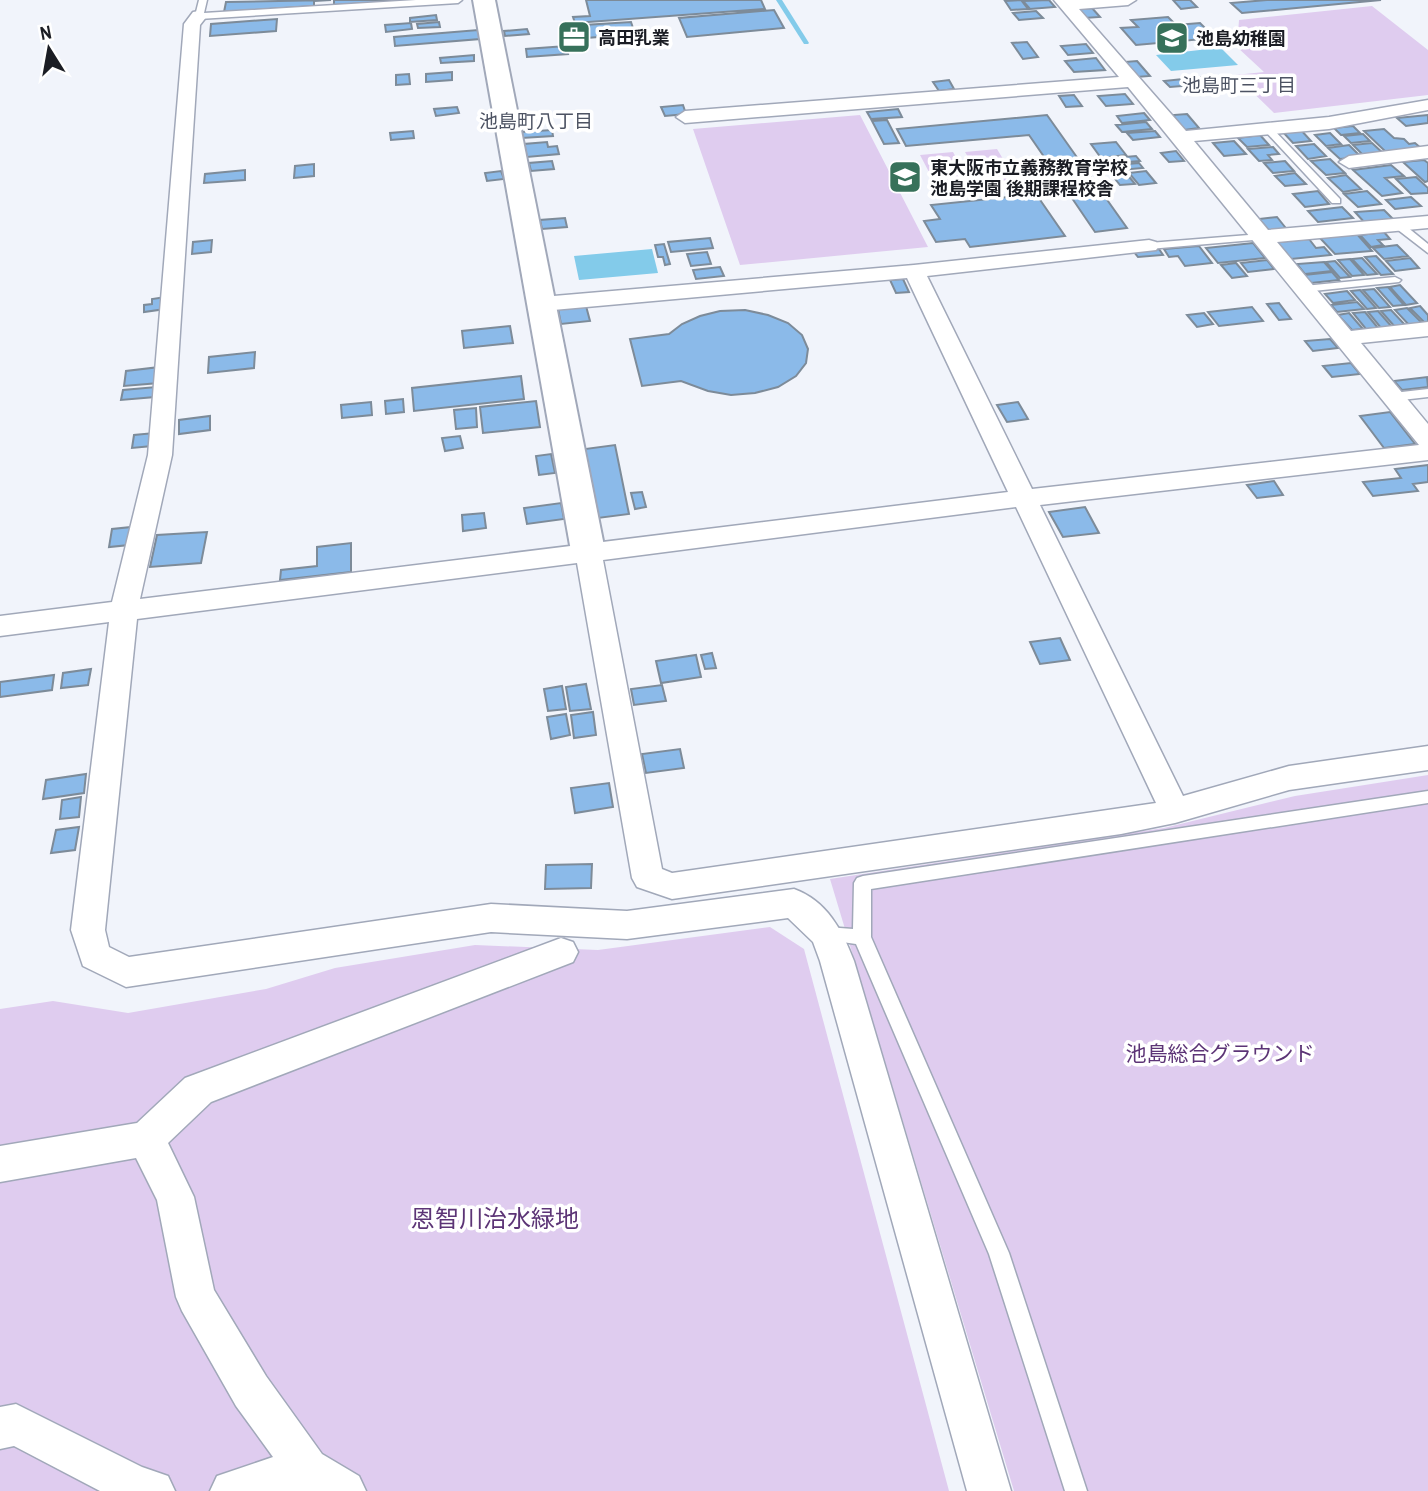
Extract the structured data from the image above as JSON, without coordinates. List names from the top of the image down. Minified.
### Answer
{"districts":["池島町三丁目","池島町八丁目"],"parks":["池島総合グラウンド","恩智川治水緑地"],"places":{"office":["高田乳業"],"school or university":["池島幼稚園","東大阪市立義務教育学校 池島学園 後期課程校舎"]},"north":"top"}
